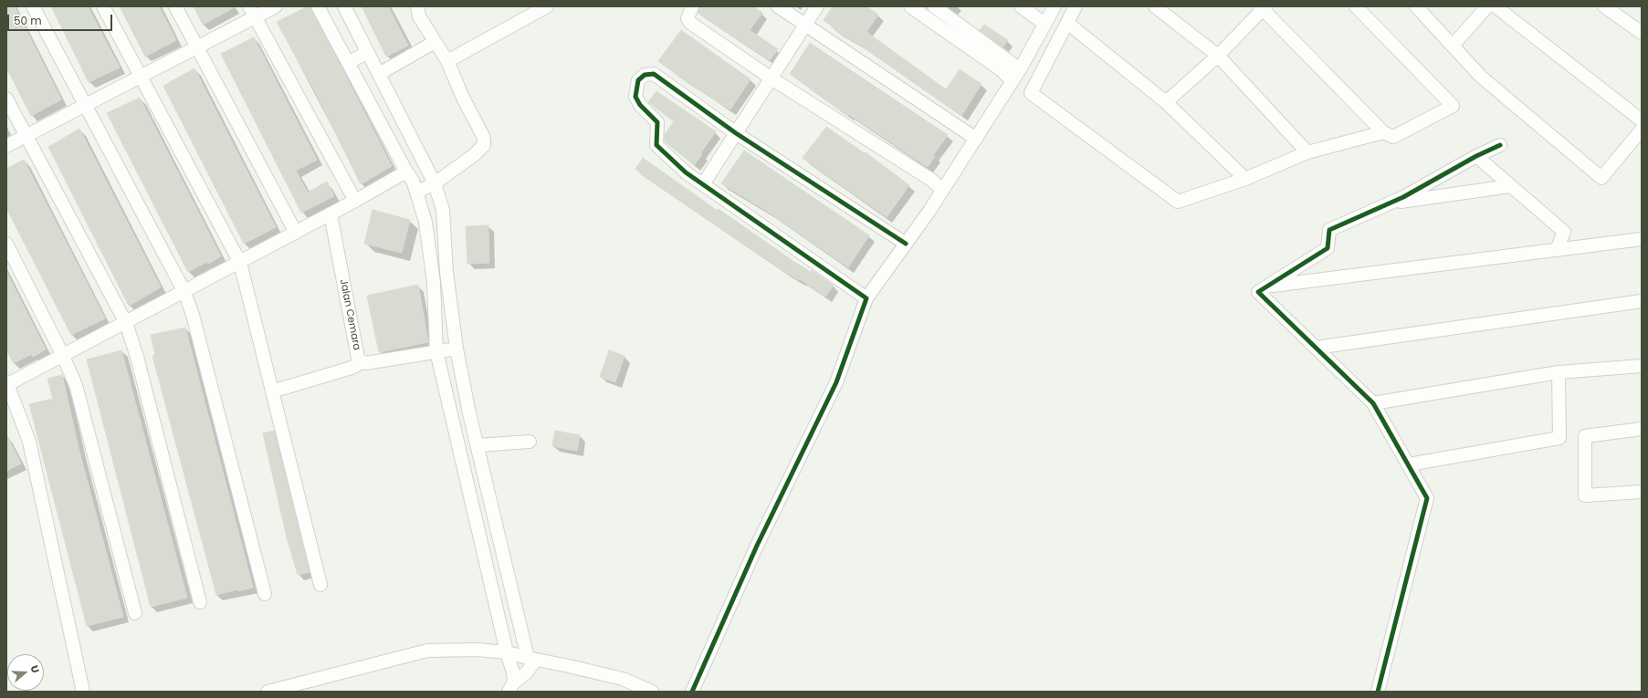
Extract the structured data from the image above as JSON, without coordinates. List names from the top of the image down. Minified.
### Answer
{"streets":{"street":["Jalan Cemara"]},"scale_bar":"50 m","north":"right"}
